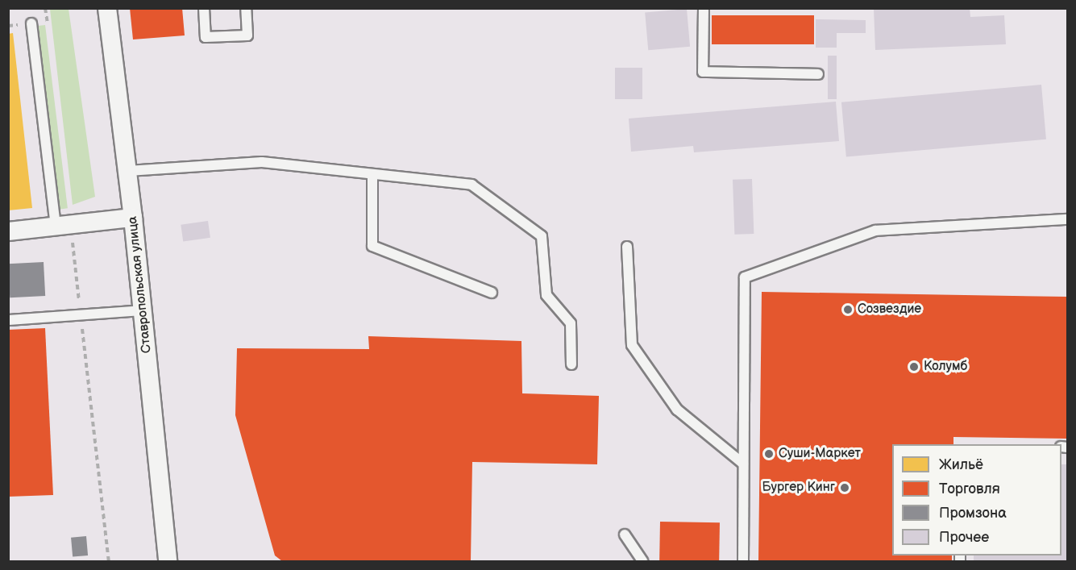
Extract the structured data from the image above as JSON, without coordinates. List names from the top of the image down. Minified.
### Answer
{"streets":{"street":["Ставропольская улица"]},"places":["Созвездие","Колумб","Суши-Маркет","Бургер Кинг"],"legend":["Жильё","Торговля","Промзона","Прочее"]}
